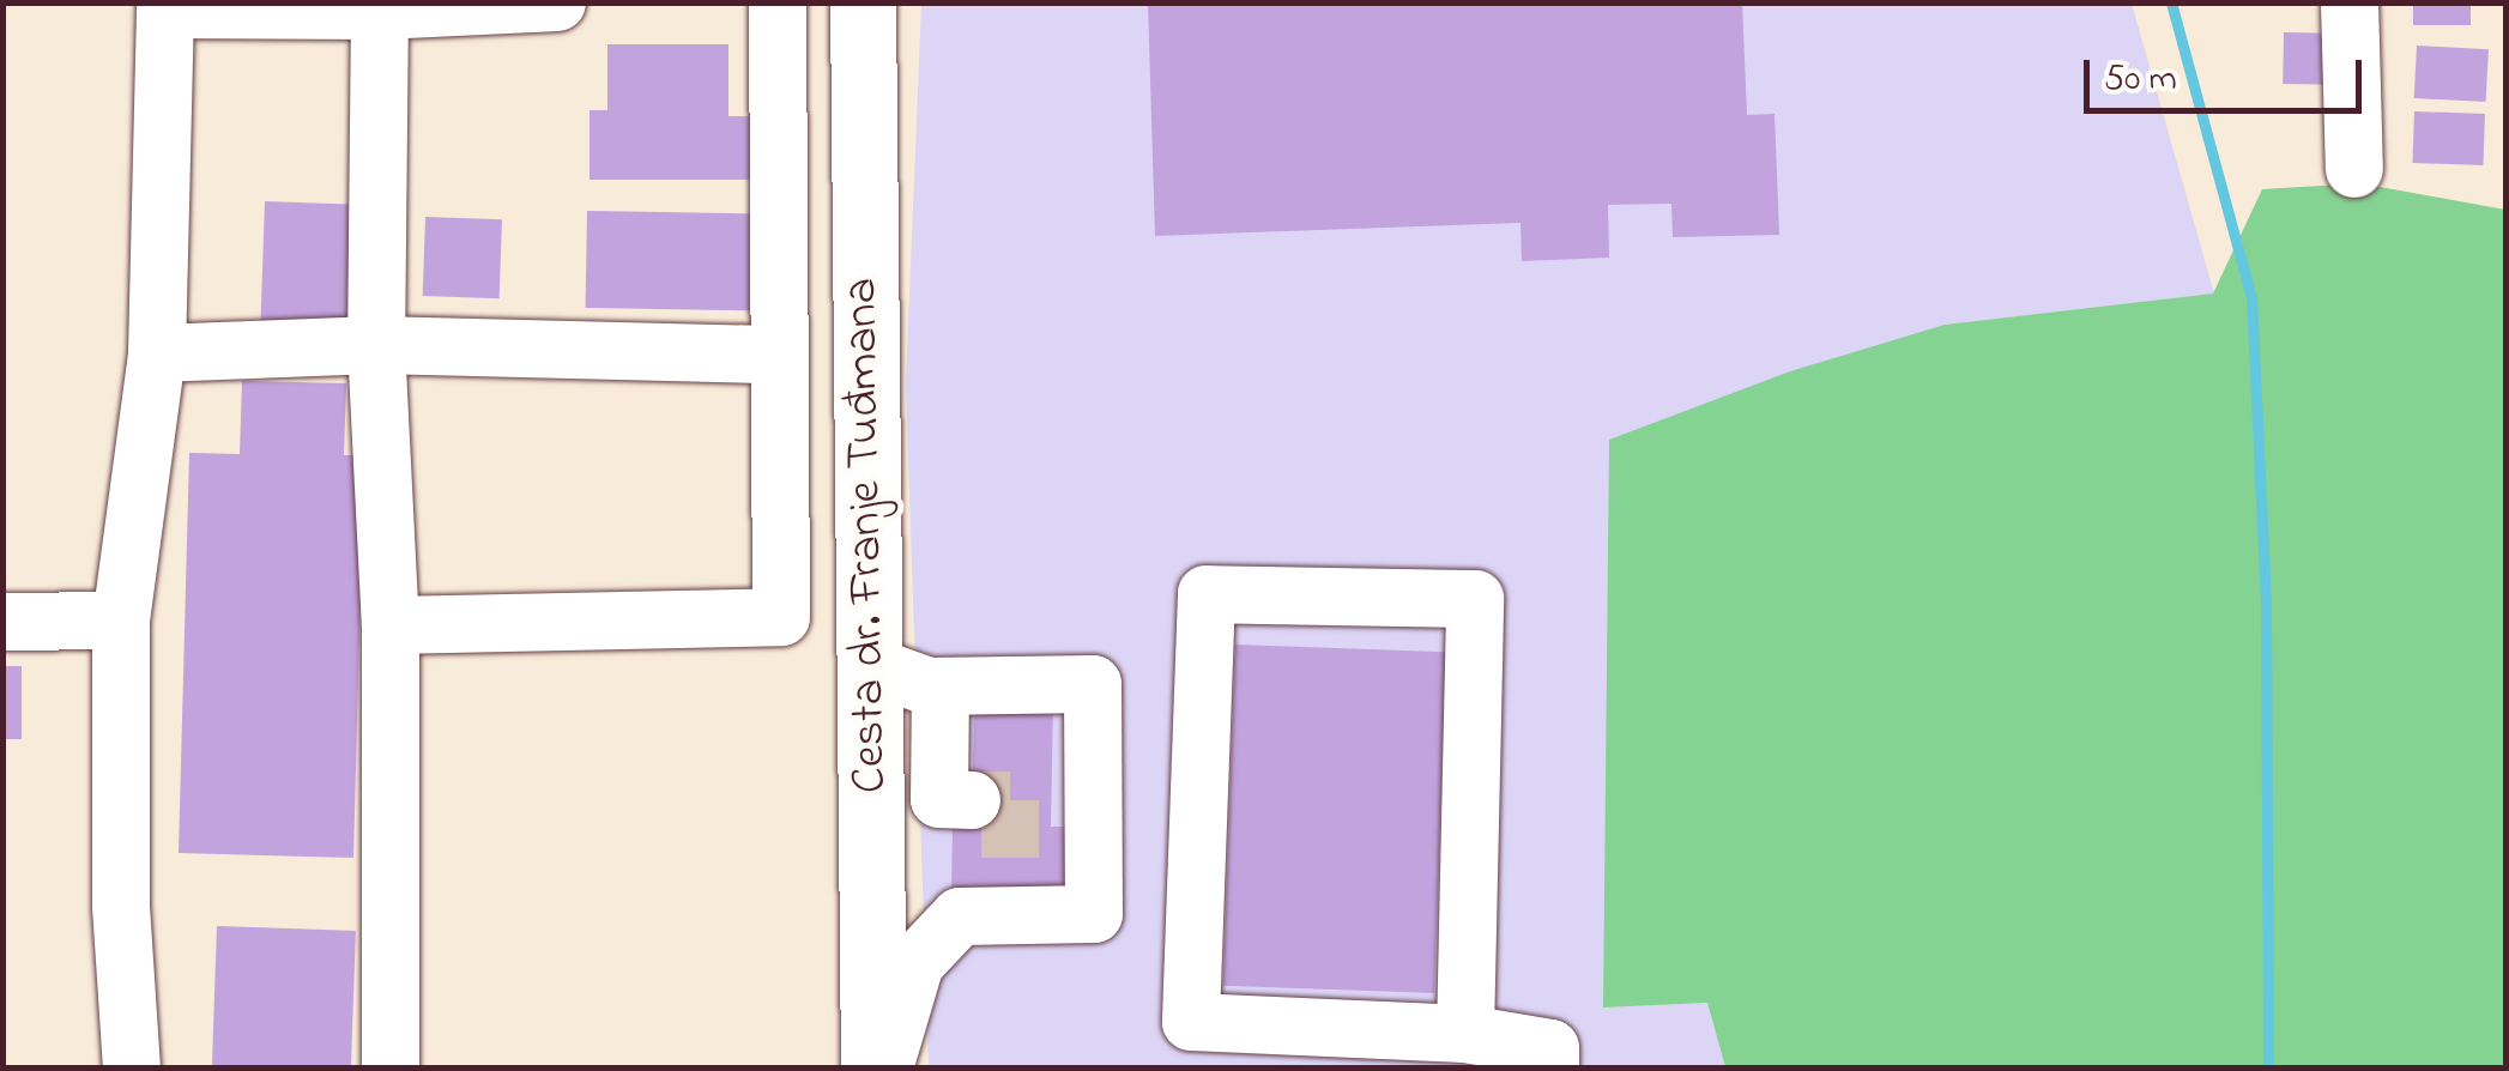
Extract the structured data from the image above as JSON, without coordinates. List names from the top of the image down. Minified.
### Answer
{"streets":{"main road":["Cesta dr. Franje Tuđmana"]},"scale_bar":"50 m"}
